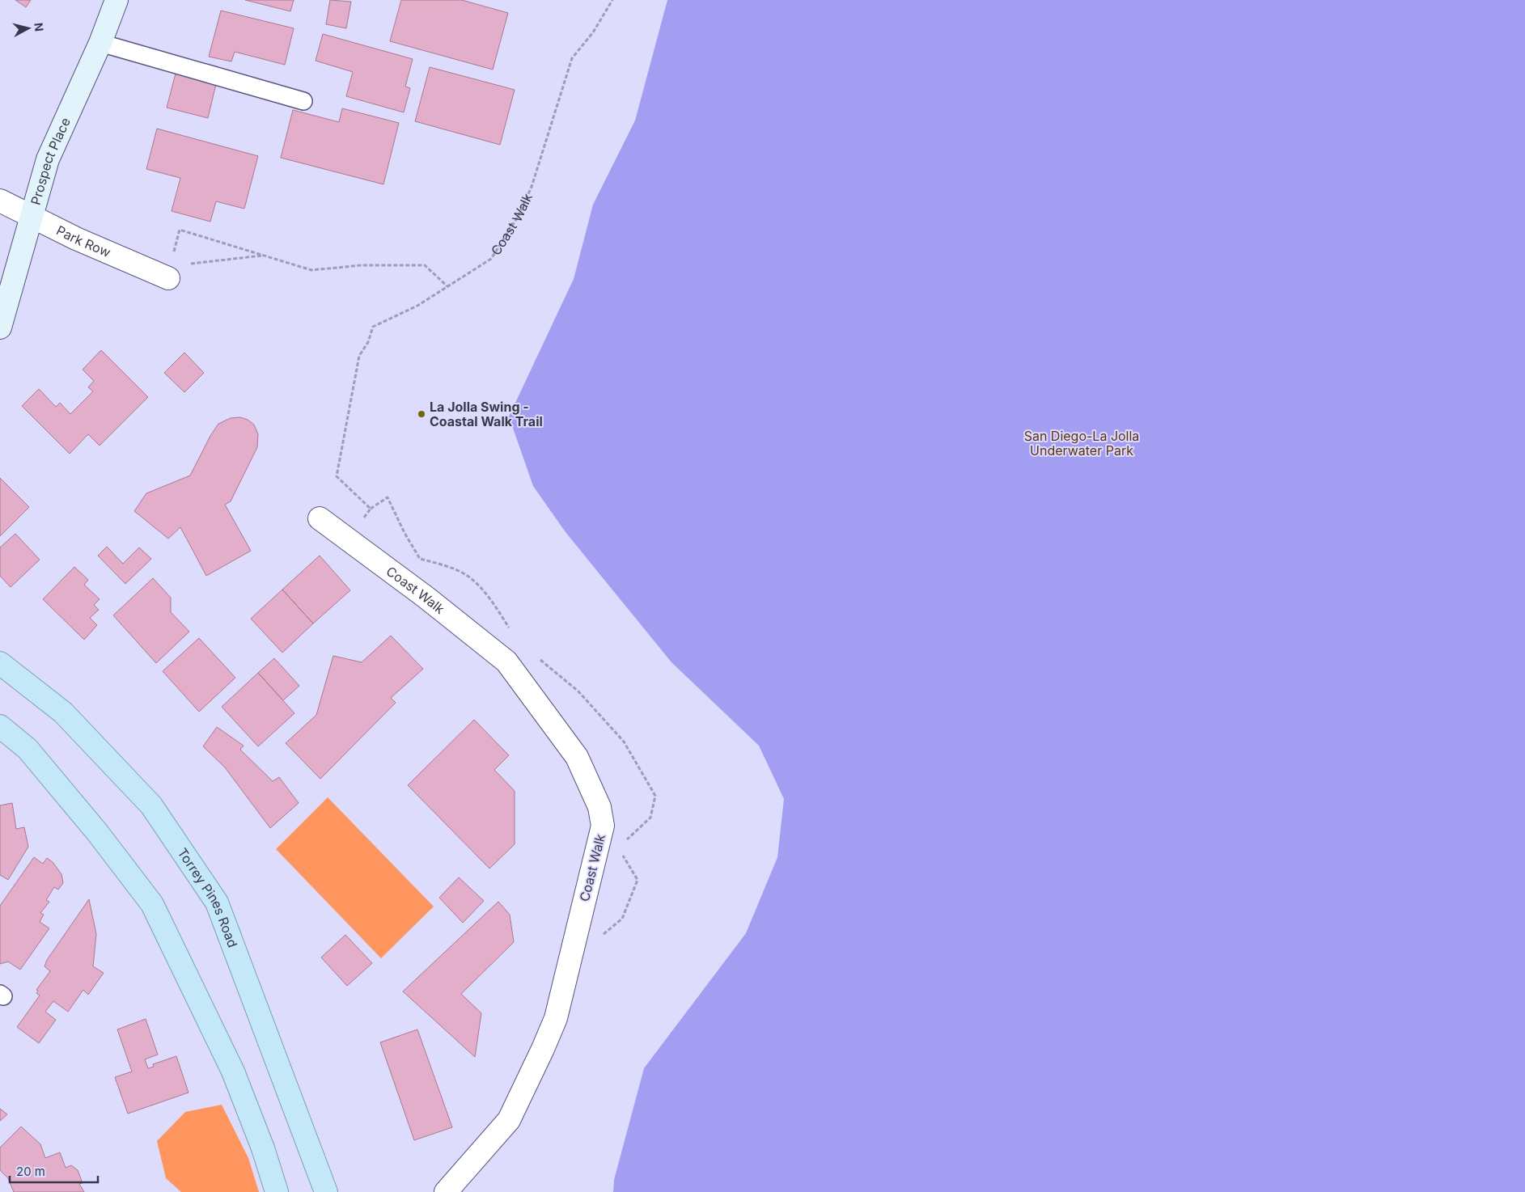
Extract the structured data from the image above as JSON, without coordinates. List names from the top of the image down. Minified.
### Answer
{"streets":{"main road":["Prospect Place","Torrey Pines Road"],"street":["Coast Walk","Park Row"]},"crossings":[["Prospect Place","Park Row"]],"parks":["San Diego-La Jolla Underwater Park"],"places":["La Jolla Swing - Coastal Walk Trail"],"scale_bar":"20 m","north":"right"}
